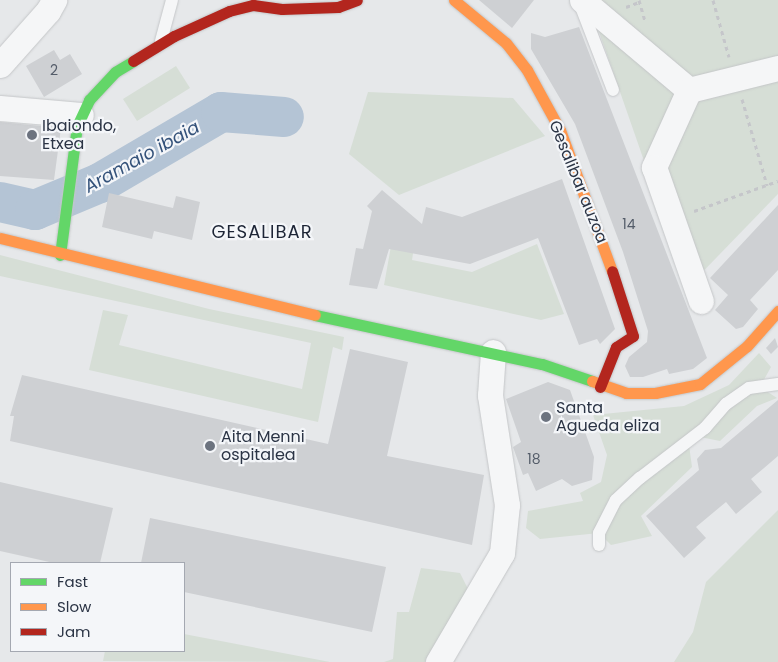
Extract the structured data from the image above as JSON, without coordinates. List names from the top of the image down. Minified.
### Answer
{"streets":{"street":["Gesalibar auzoa"]},"districts":["GESALIBAR"],"water":["Aramaio ibaia"],"places":["Ibaiondo, Etxea","Santa Agueda eliza","Aita Menni ospitalea"],"house_numbers":["2","14","18"],"legend":["Fast","Slow","Jam"]}
